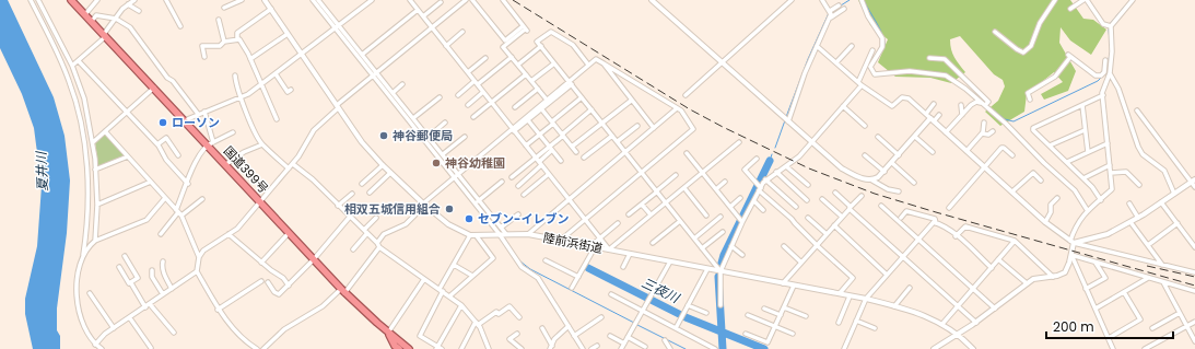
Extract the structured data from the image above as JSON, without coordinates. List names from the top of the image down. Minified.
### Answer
{"streets":{"highway":["国道399号"],"street":["陸前浜街道"]},"water":["夏井川","三夜川"],"places":["ローソン","神谷郵便局","神谷幼稚園","相双五城信用組合","セブン-イレブン"],"scale_bar":"200 m"}
